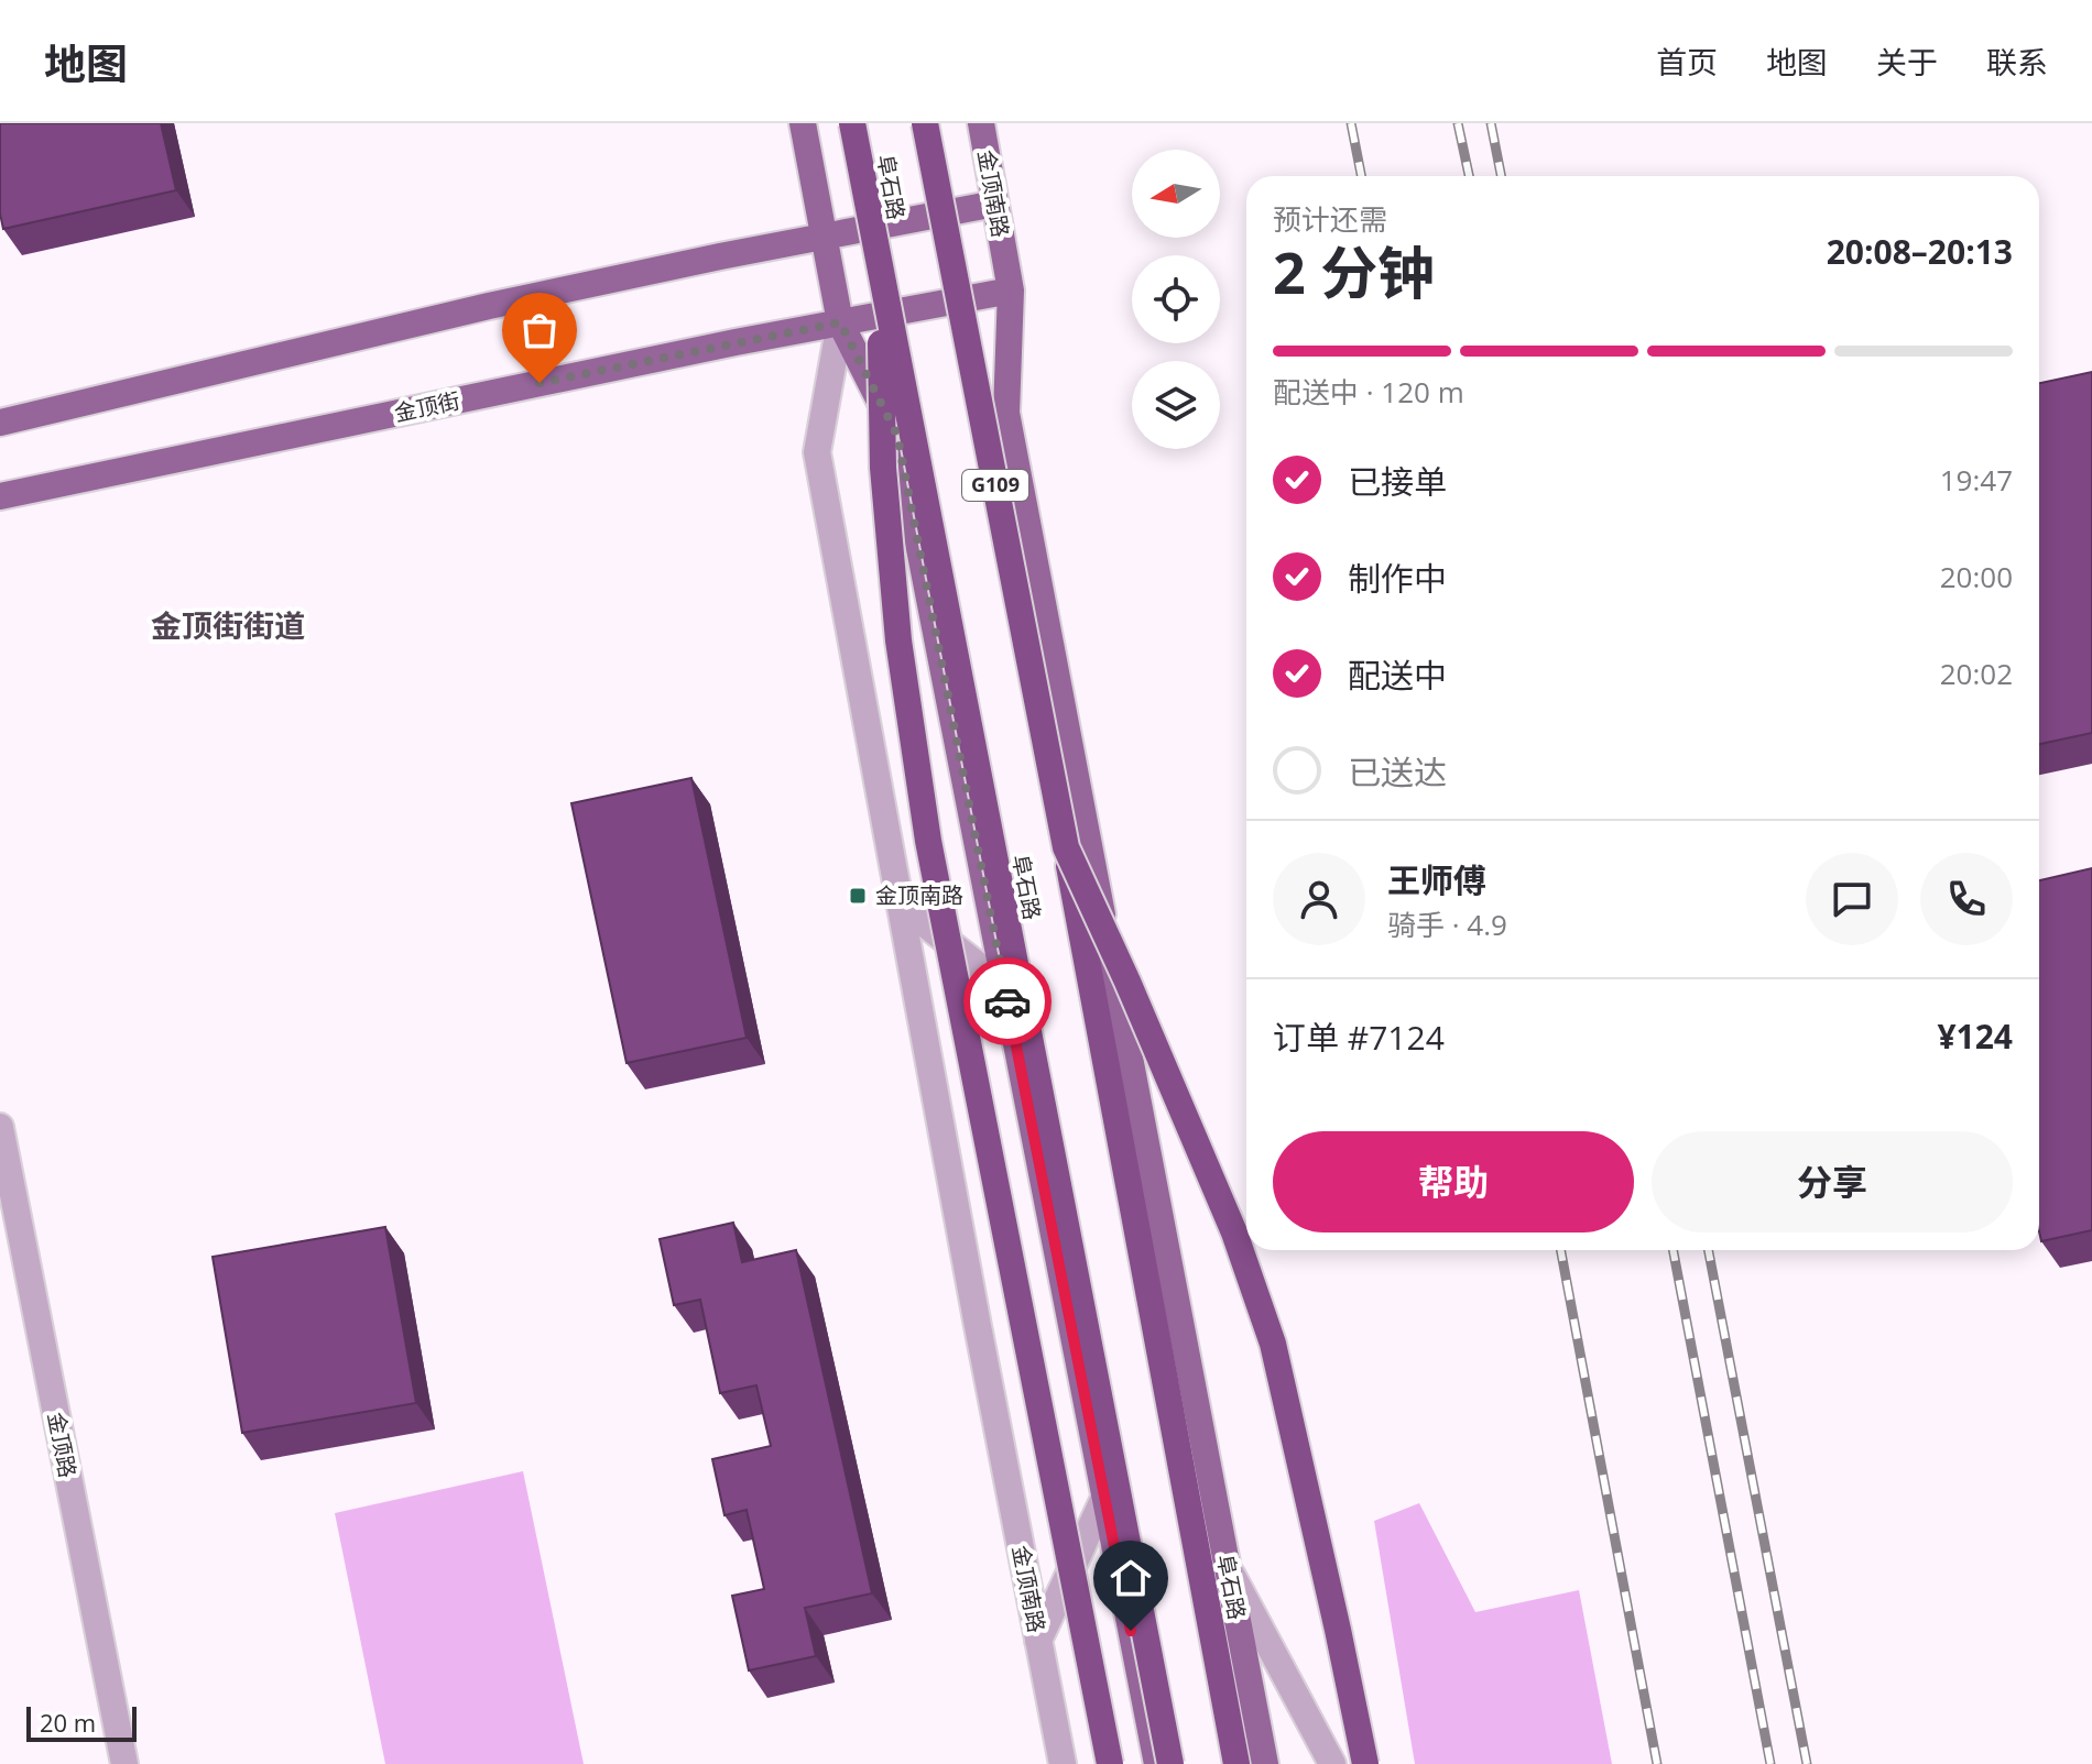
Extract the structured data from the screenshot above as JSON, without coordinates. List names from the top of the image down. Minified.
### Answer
{"streets":{"highway":["阜石路","G109"],"main road":["金顶南路","金顶街"],"street":["金顶路"]},"crossings":[["金顶南路","金顶街"]],"districts":["金顶街街道"],"places":{"transit":["金顶南路"]},"scale_bar":"20 m","north":"left","page":{"header":"地图","nav":["首页","地图","关于","联系"],"heading":["2 分钟","预计还需","20:08–20:13"],"panel":["王师傅","骑手 · 4.9","订单 #7124","¥124"],"bar":"配送中 · 120 m","list":[["已接单","19:47"],["制作中","20:00"],["配送中","20:02"],"已送达"],"buttons":["帮助","分享"],"scale":"20 m"}}
